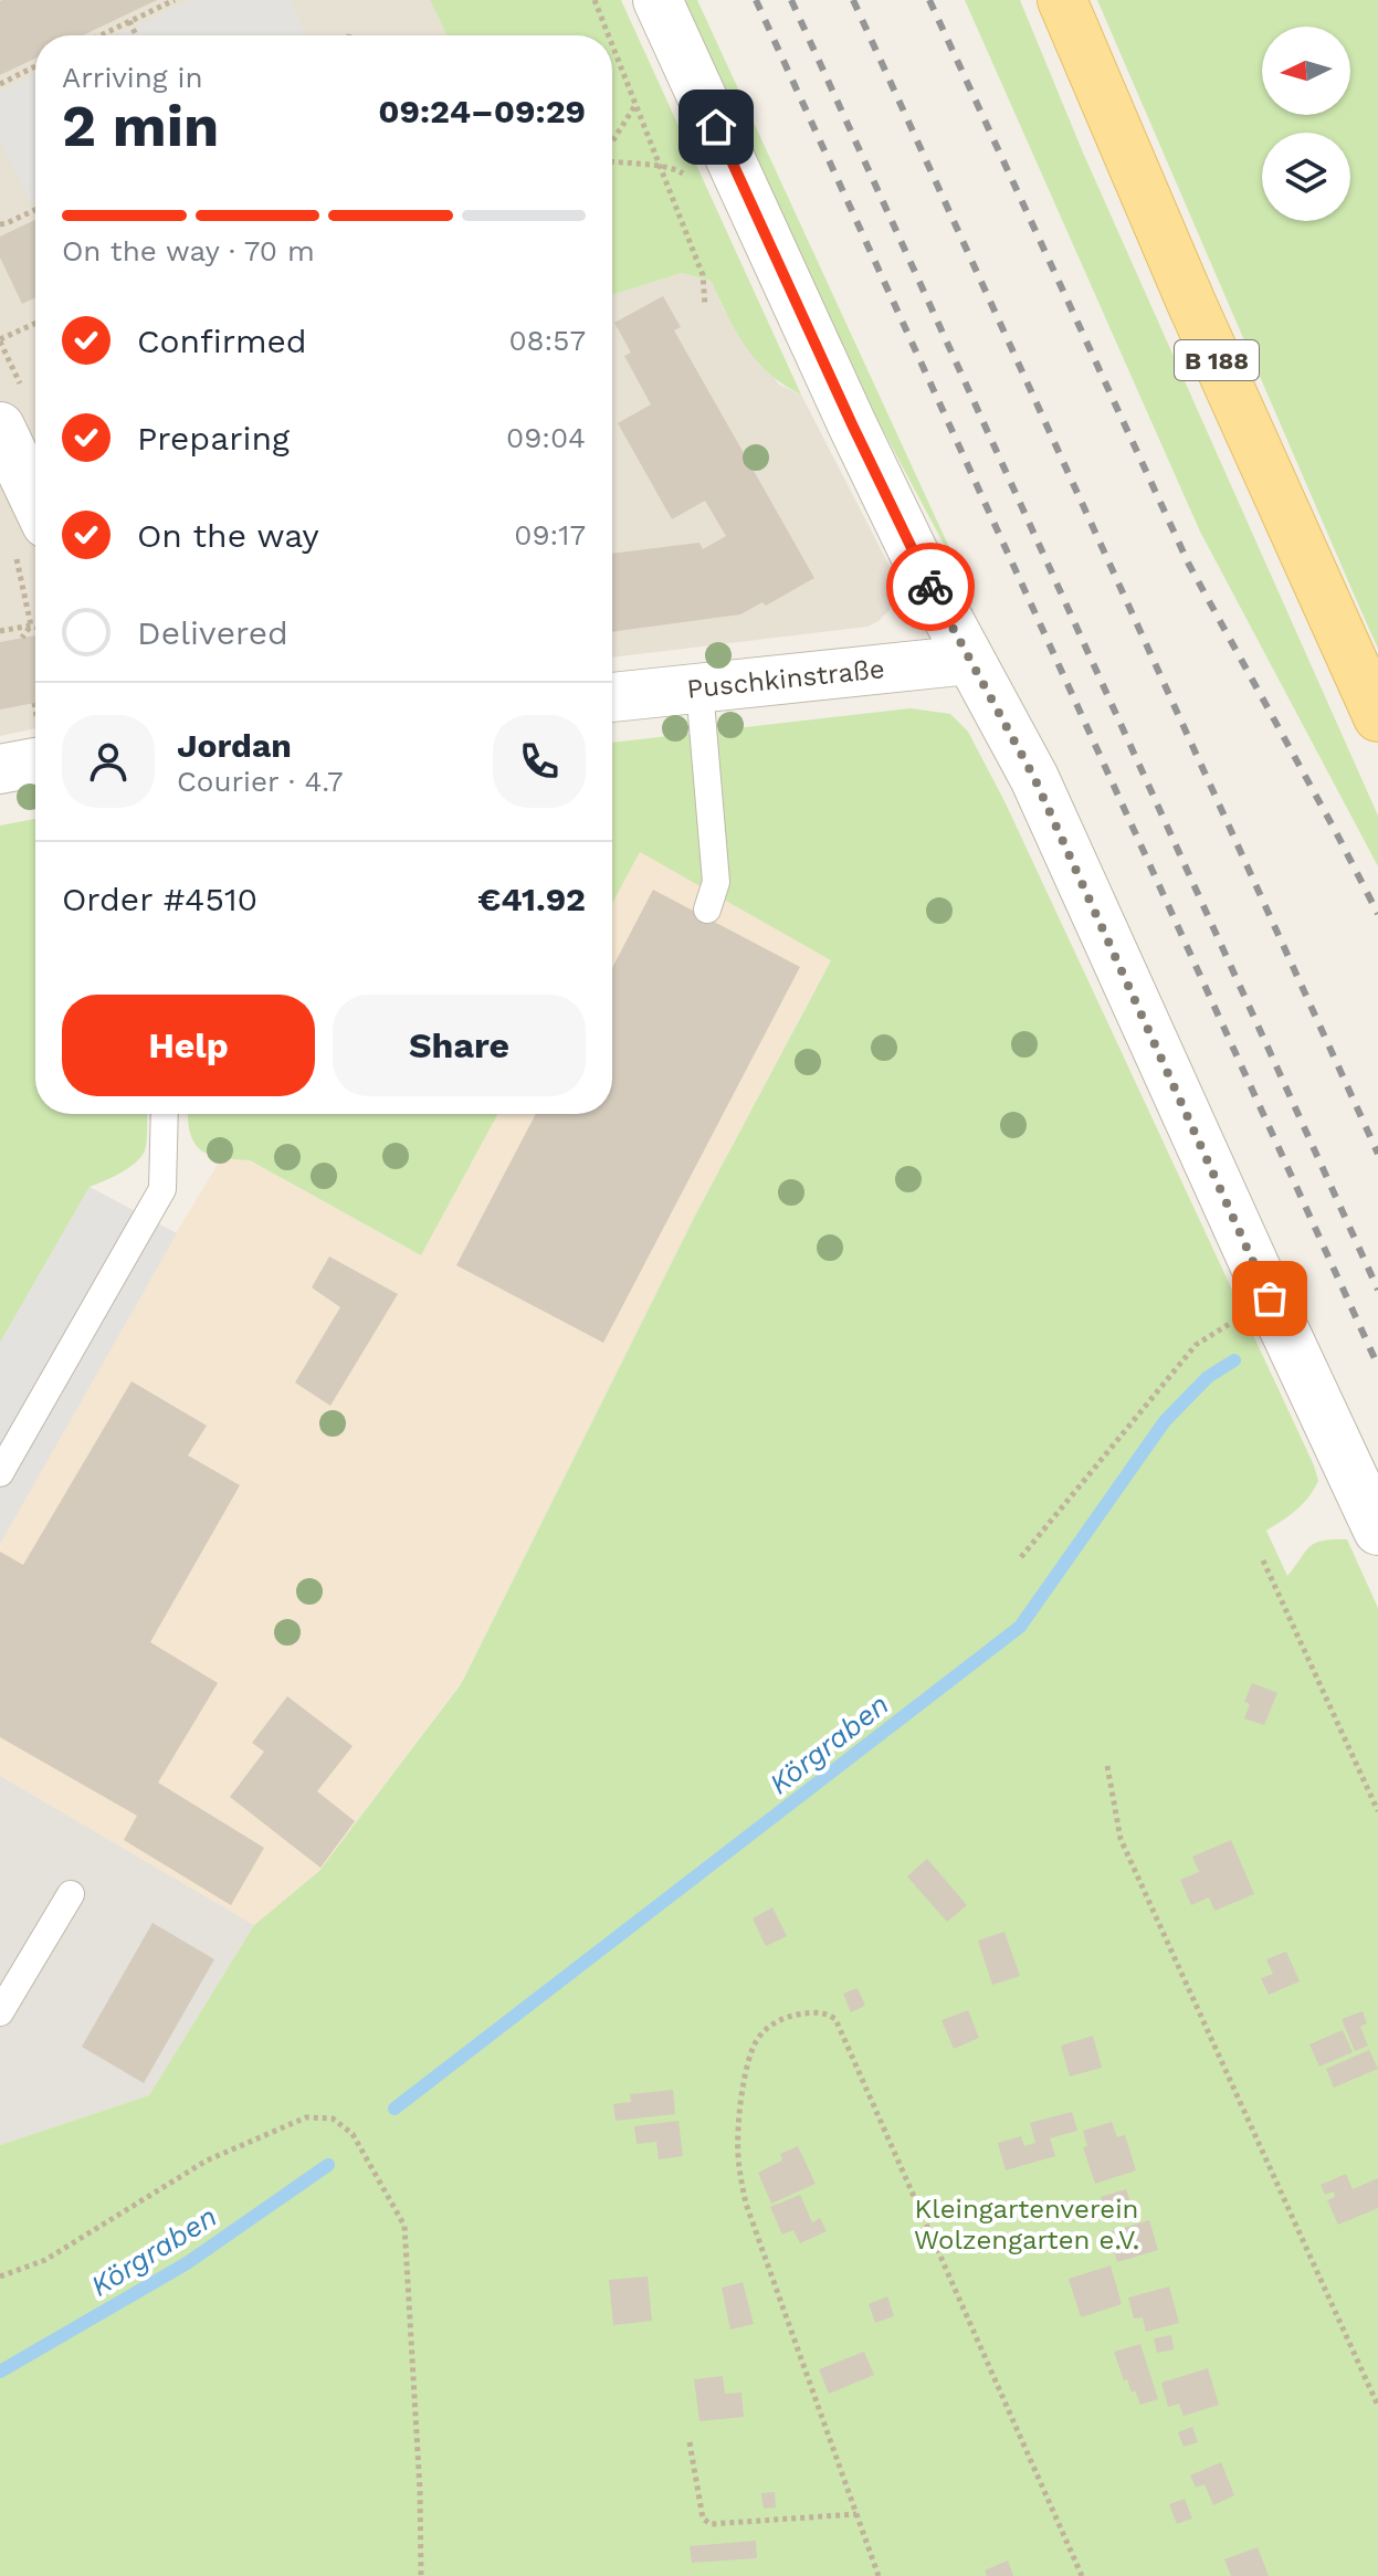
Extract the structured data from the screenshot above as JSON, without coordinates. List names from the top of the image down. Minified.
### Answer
{"streets":{"main road":["B 188"],"street":["Puschkinstraße"]},"water":["Körgraben"],"parks":["Kleingartenverein Wolzengarten e.V."],"north":"left","page":{"heading":["2 min","Arriving in","09:24–09:29"],"panel":["Jordan","Courier · 4.7","Order #4510","€41.92"],"bar":"On the way · 70 m","list":[["Confirmed","08:57"],["Preparing","09:04"],["On the way","09:17"],"Delivered"],"buttons":["Help","Share"]}}
